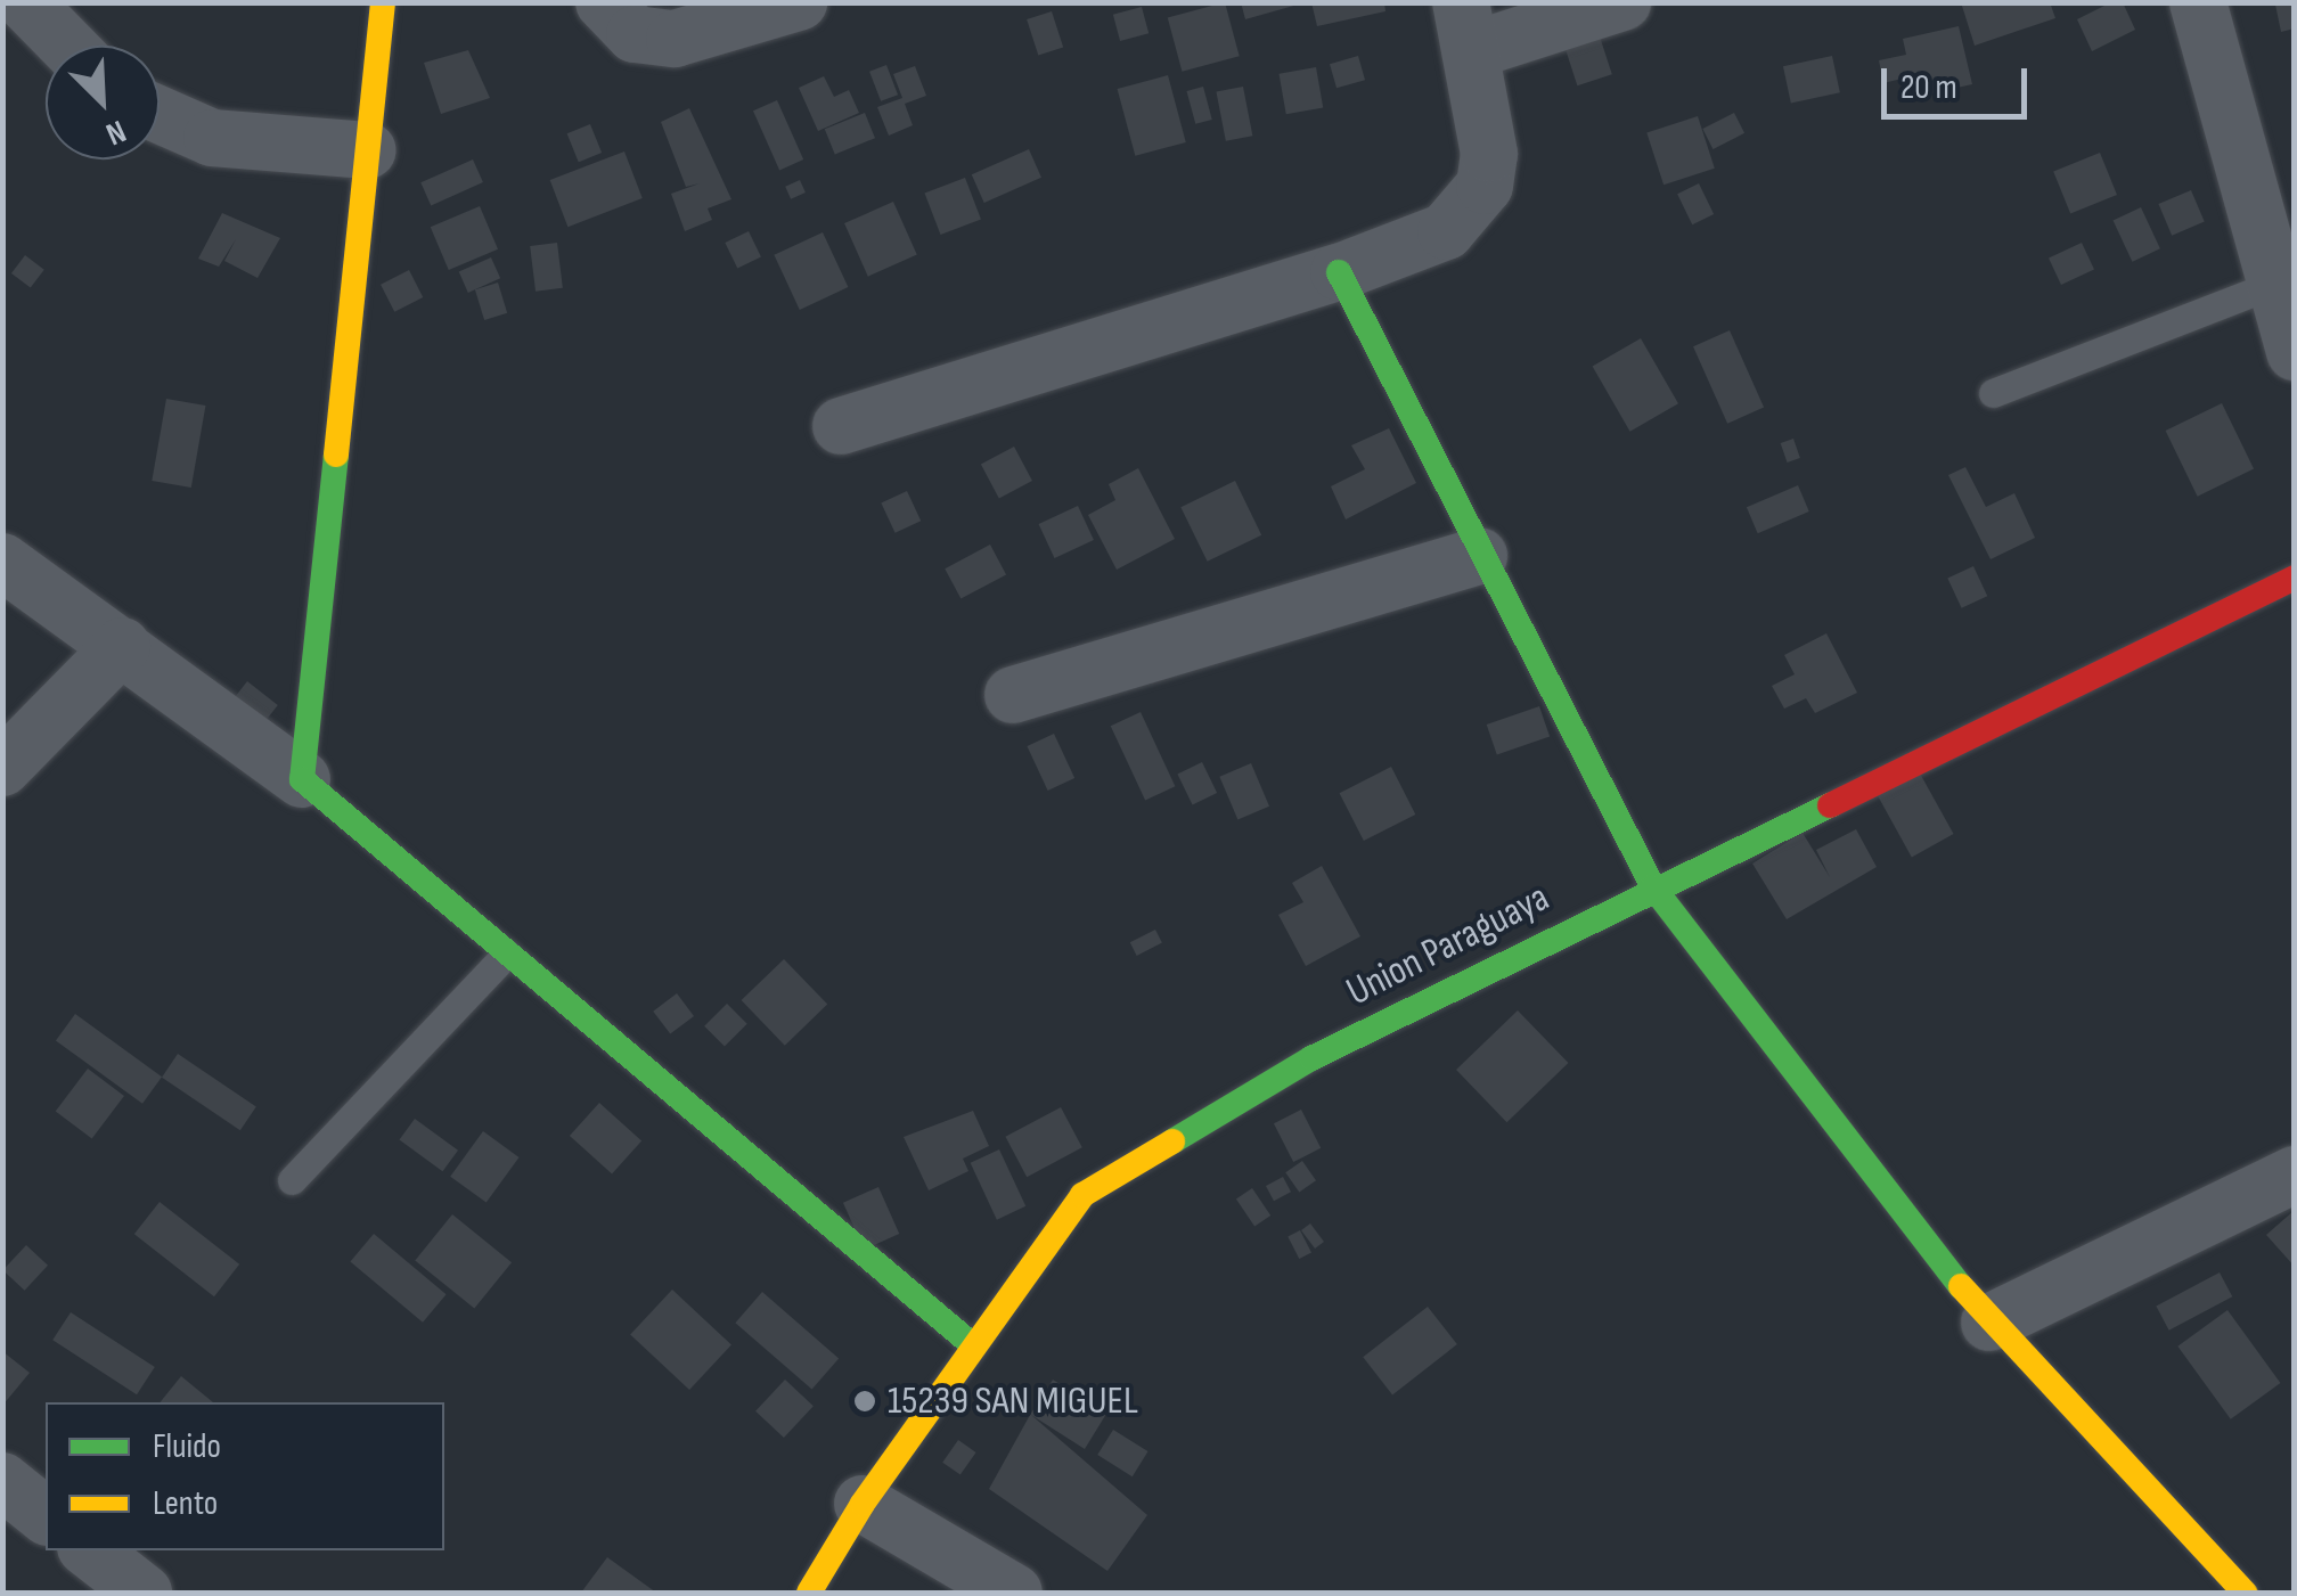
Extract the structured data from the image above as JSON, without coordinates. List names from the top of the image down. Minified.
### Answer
{"streets":{"street":["Union Paraguaya"]},"places":["15239 SAN MIGUEL"],"legend":["Fluido","Lento"],"scale_bar":"20 m","north":"bottom right"}
